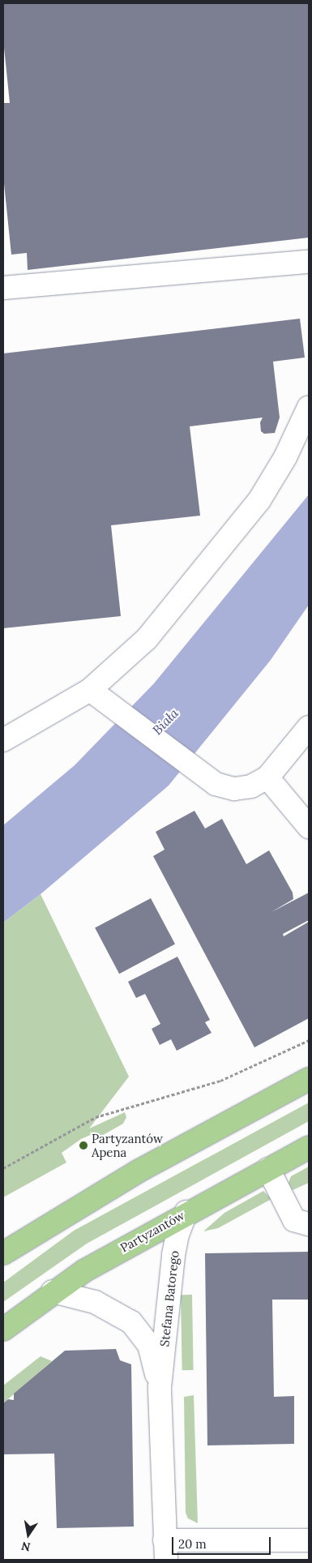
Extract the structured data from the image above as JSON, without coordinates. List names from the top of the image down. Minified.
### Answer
{"streets":{"main road":["Partyzantów"],"street":["Stefana Batorego"]},"crossings":[["Partyzantów","Stefana Batorego"]],"water":["Biała"],"places":["Partyzantów Apena"],"scale_bar":"20 m","north":"bottom"}
